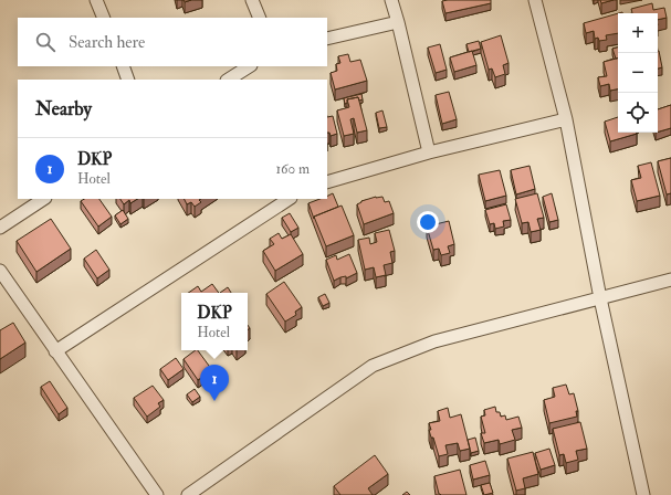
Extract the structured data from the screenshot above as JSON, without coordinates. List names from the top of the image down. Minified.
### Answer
{"page":{"map_buttons":["+","−"],"search":"Search here","heading":"Nearby","list":[{"mark":"1","name":"DKP","note":"Hotel","value":"160 m"}],"popup":["DKP","Hotel"],"pins":"1"}}
